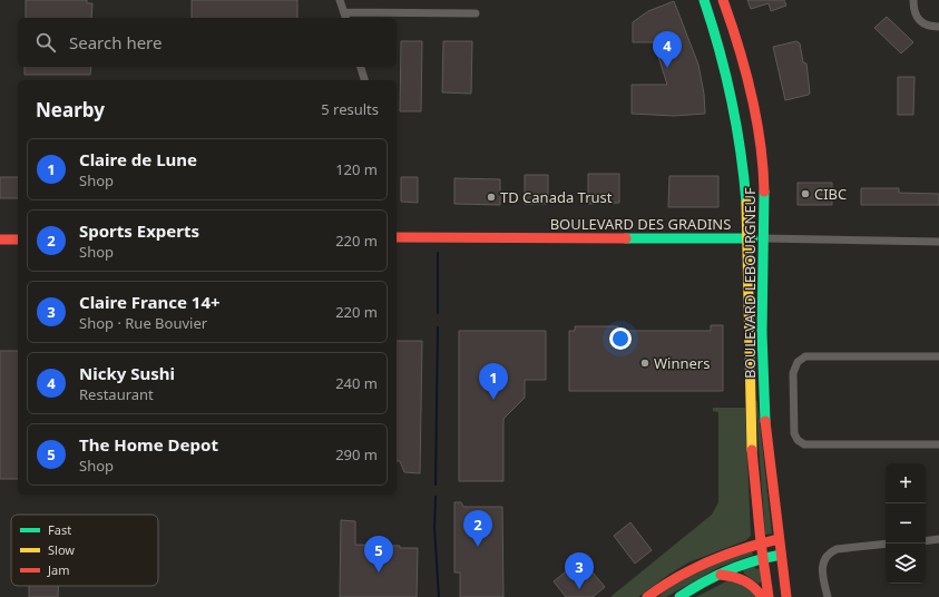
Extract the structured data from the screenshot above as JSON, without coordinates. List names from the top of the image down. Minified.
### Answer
{"streets":{"main road":["BOULEVARD DES GRADINS","BOULEVARD LEBOURGNEUF"]},"crossings":[["BOULEVARD DES GRADINS","BOULEVARD LEBOURGNEUF"]],"places":["CIBC","TD Canada Trust","Winners"],"legend":["Fast","Slow","Jam"],"page":{"search":"Search here","pins":["4","1","2","5","3"],"heading":["Nearby","5 results"],"list":[{"mark":"1","name":"Claire de Lune","note":"Shop","value":"120 m"},{"mark":"2","name":"Sports Experts","note":"Shop","value":"220 m"},{"mark":"3","name":"Claire France 14+","note":"Shop · Rue Bouvier","value":"220 m"},{"mark":"4","name":"Nicky Sushi","note":"Restaurant","value":"240 m"},{"mark":"5","name":"The Home Depot","note":"Shop","value":"290 m"}],"map_buttons":["+","−"]}}
